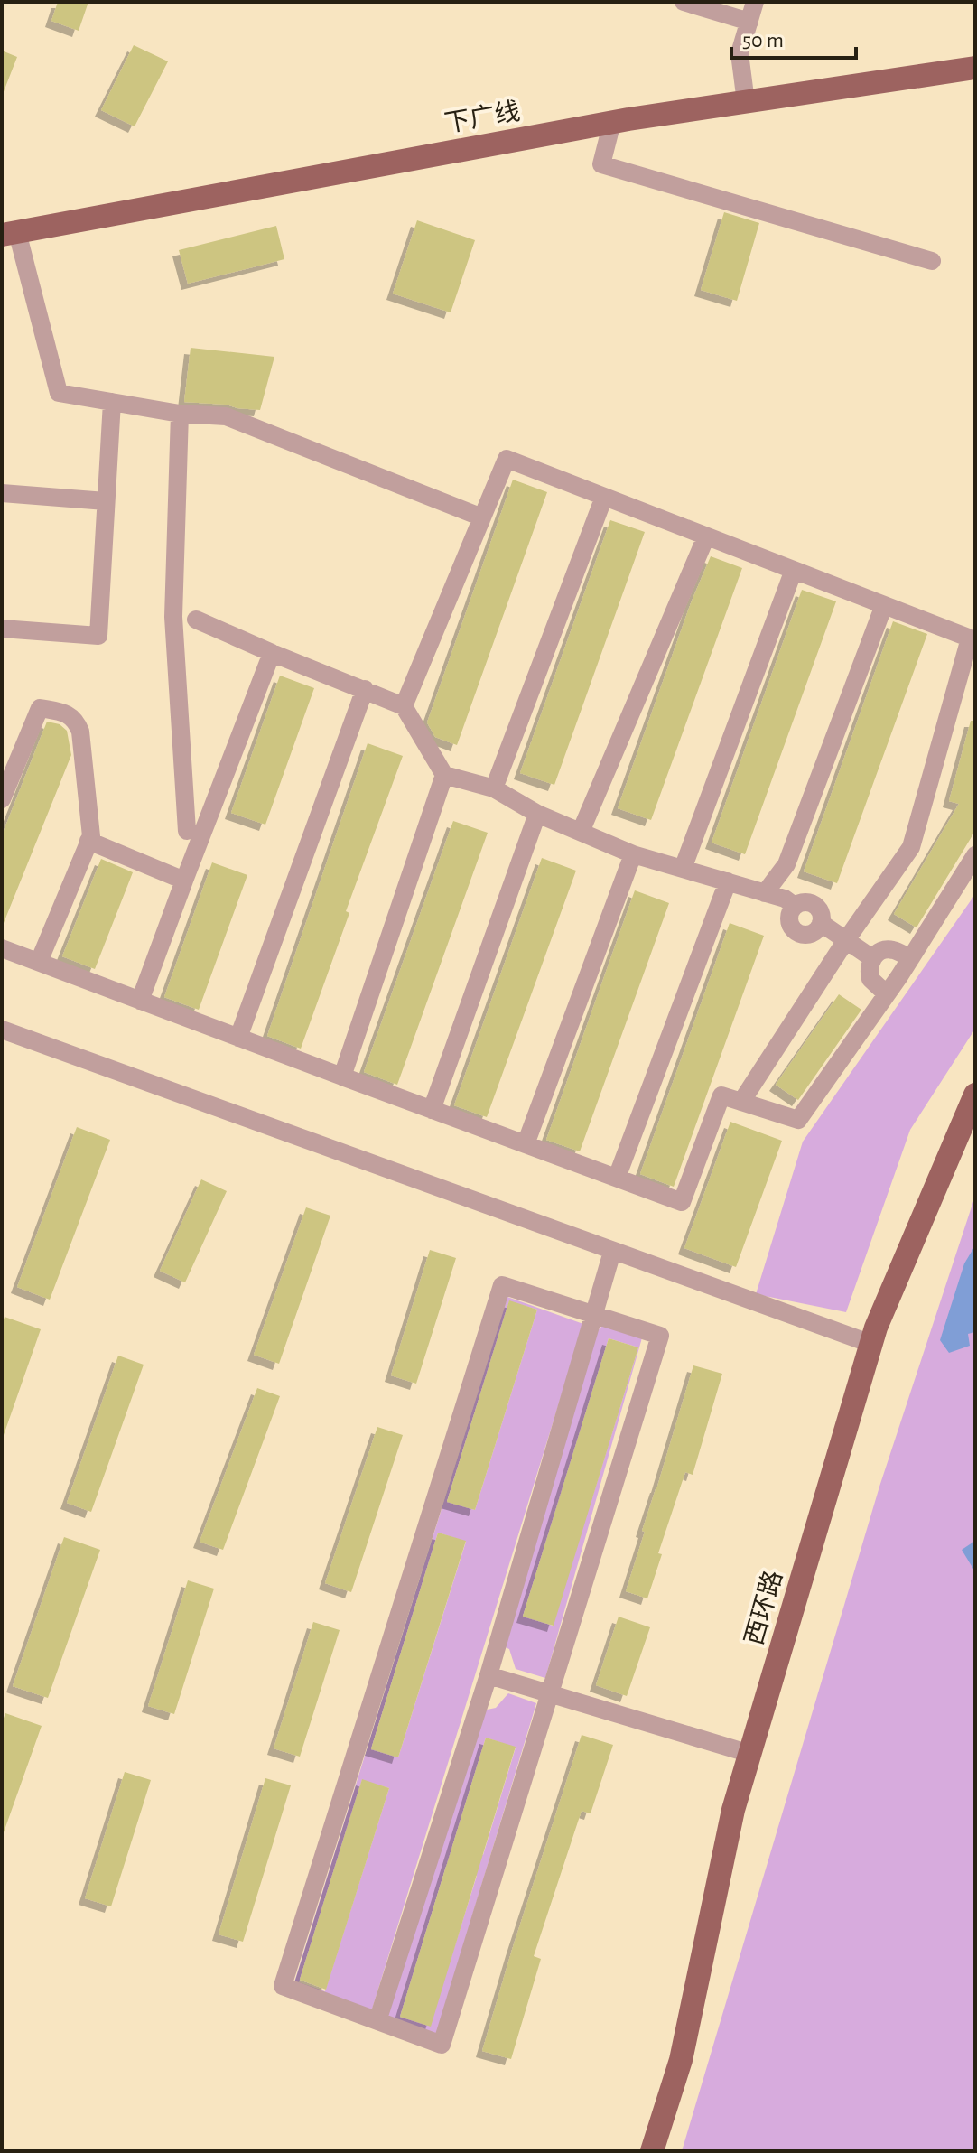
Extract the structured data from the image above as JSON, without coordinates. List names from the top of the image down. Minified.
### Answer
{"streets":{"main road":["下广线","西环路"]},"scale_bar":"50 m"}
